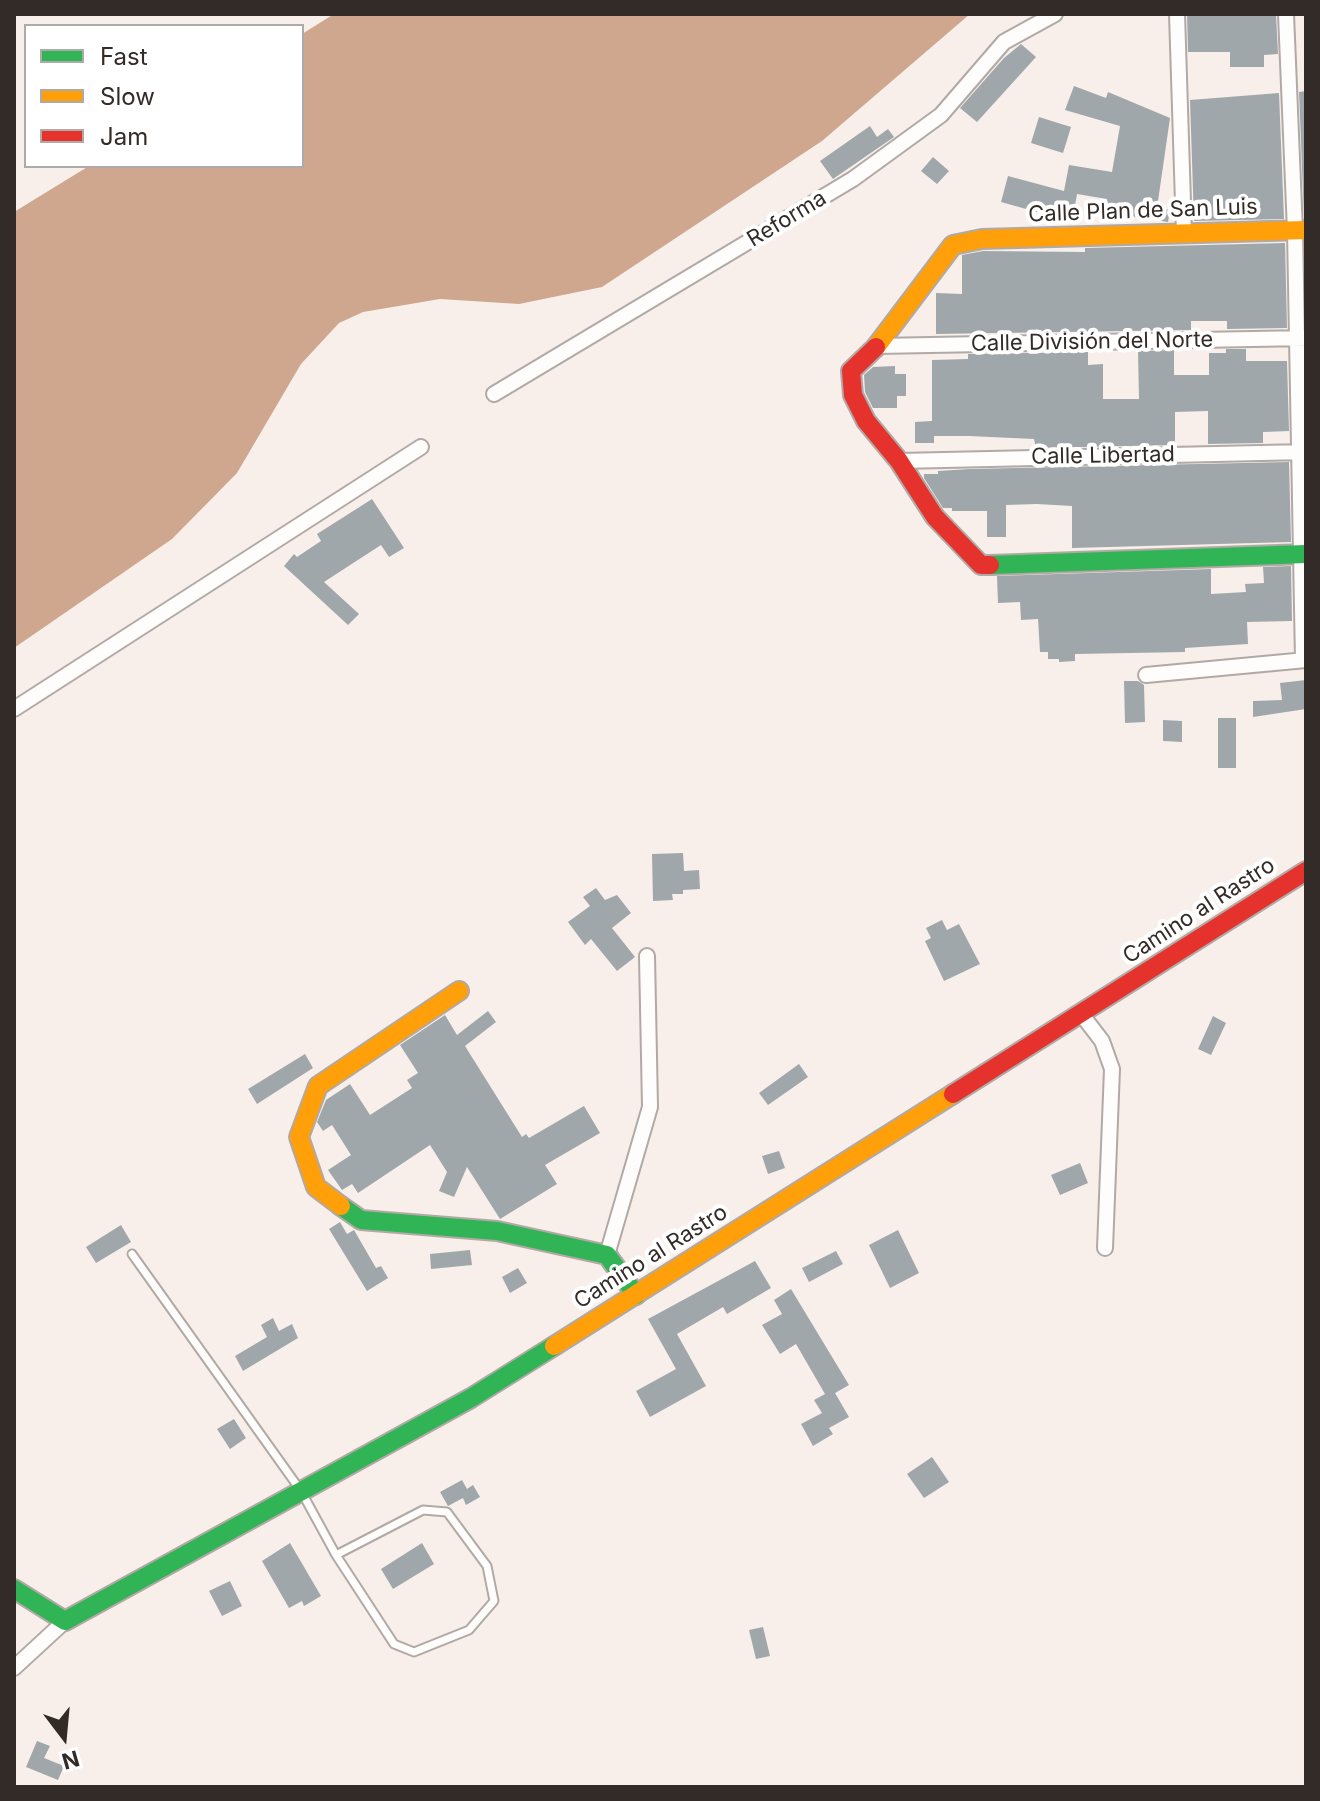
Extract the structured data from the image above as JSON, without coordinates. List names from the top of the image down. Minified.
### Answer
{"streets":{"street":["Calle Plan de San Luis","Reforma","Calle División del Norte","Calle Libertad","Camino al Rastro"]},"crossings":[["Calle Plan de San Luis","Calle División del Norte"]],"legend":["Fast","Slow","Jam"],"north":"bottom"}
